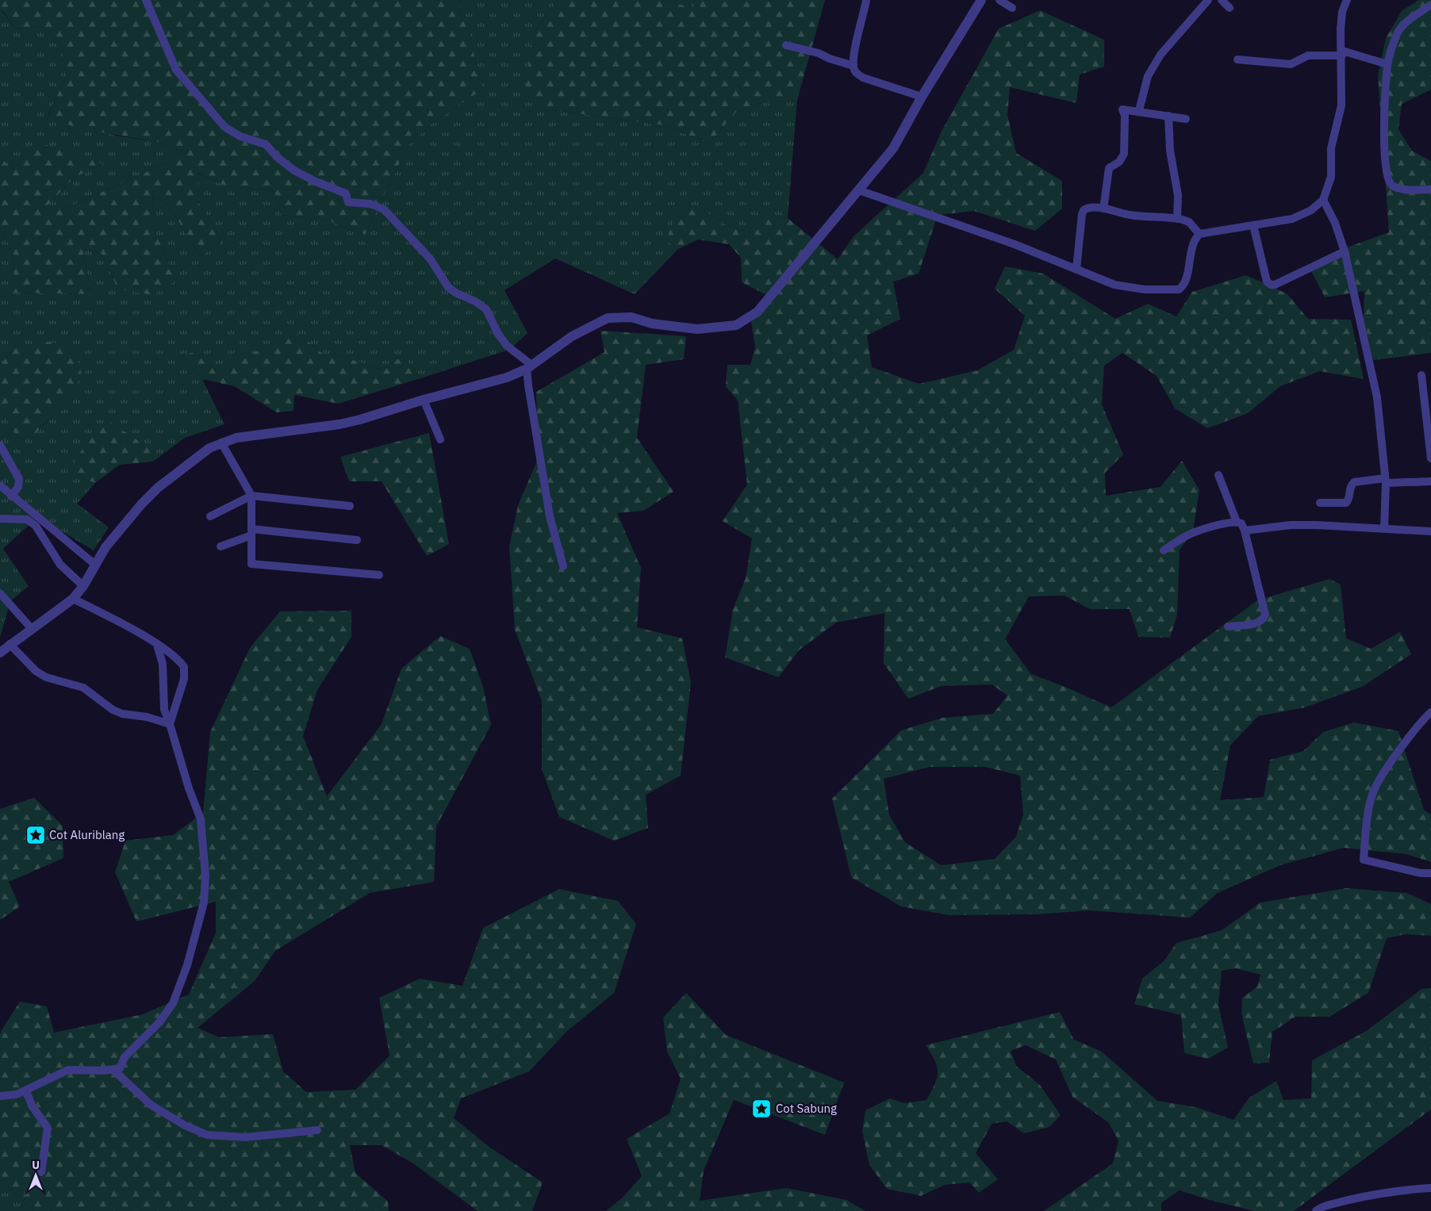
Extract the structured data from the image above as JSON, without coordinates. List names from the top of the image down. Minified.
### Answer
{"places":{"place":["Cot Aluriblang","Cot Sabung"]},"north":"top"}
